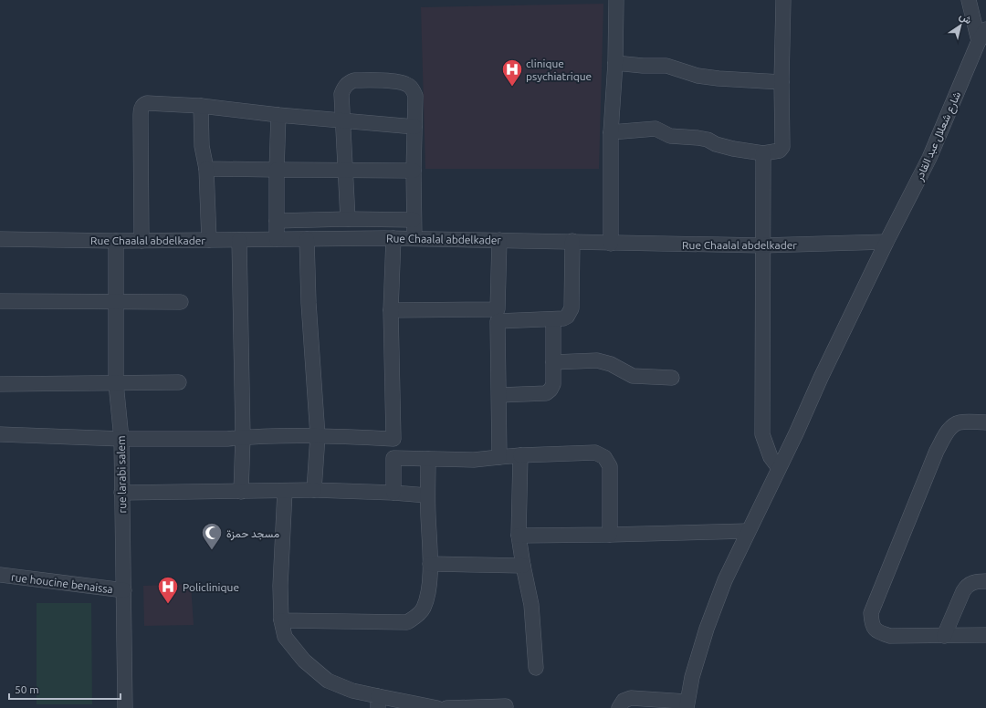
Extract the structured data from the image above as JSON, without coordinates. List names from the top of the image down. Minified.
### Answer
{"streets":{"street":["شارع شعلال عبد القادر","Rue Chaalal abdelkader","rue larabi salem","rue houcine benaissa"]},"crossings":[["شارع شعلال عبد القادر","Rue Chaalal abdelkader"],["Rue Chaalal abdelkader","rue larabi salem"],["rue larabi salem","rue houcine benaissa"]],"places":{"hospital":["clinique psychiatrique","Policlinique"],"mosque":["مسجد حمزة"]},"scale_bar":"50 m","north":"top right"}
